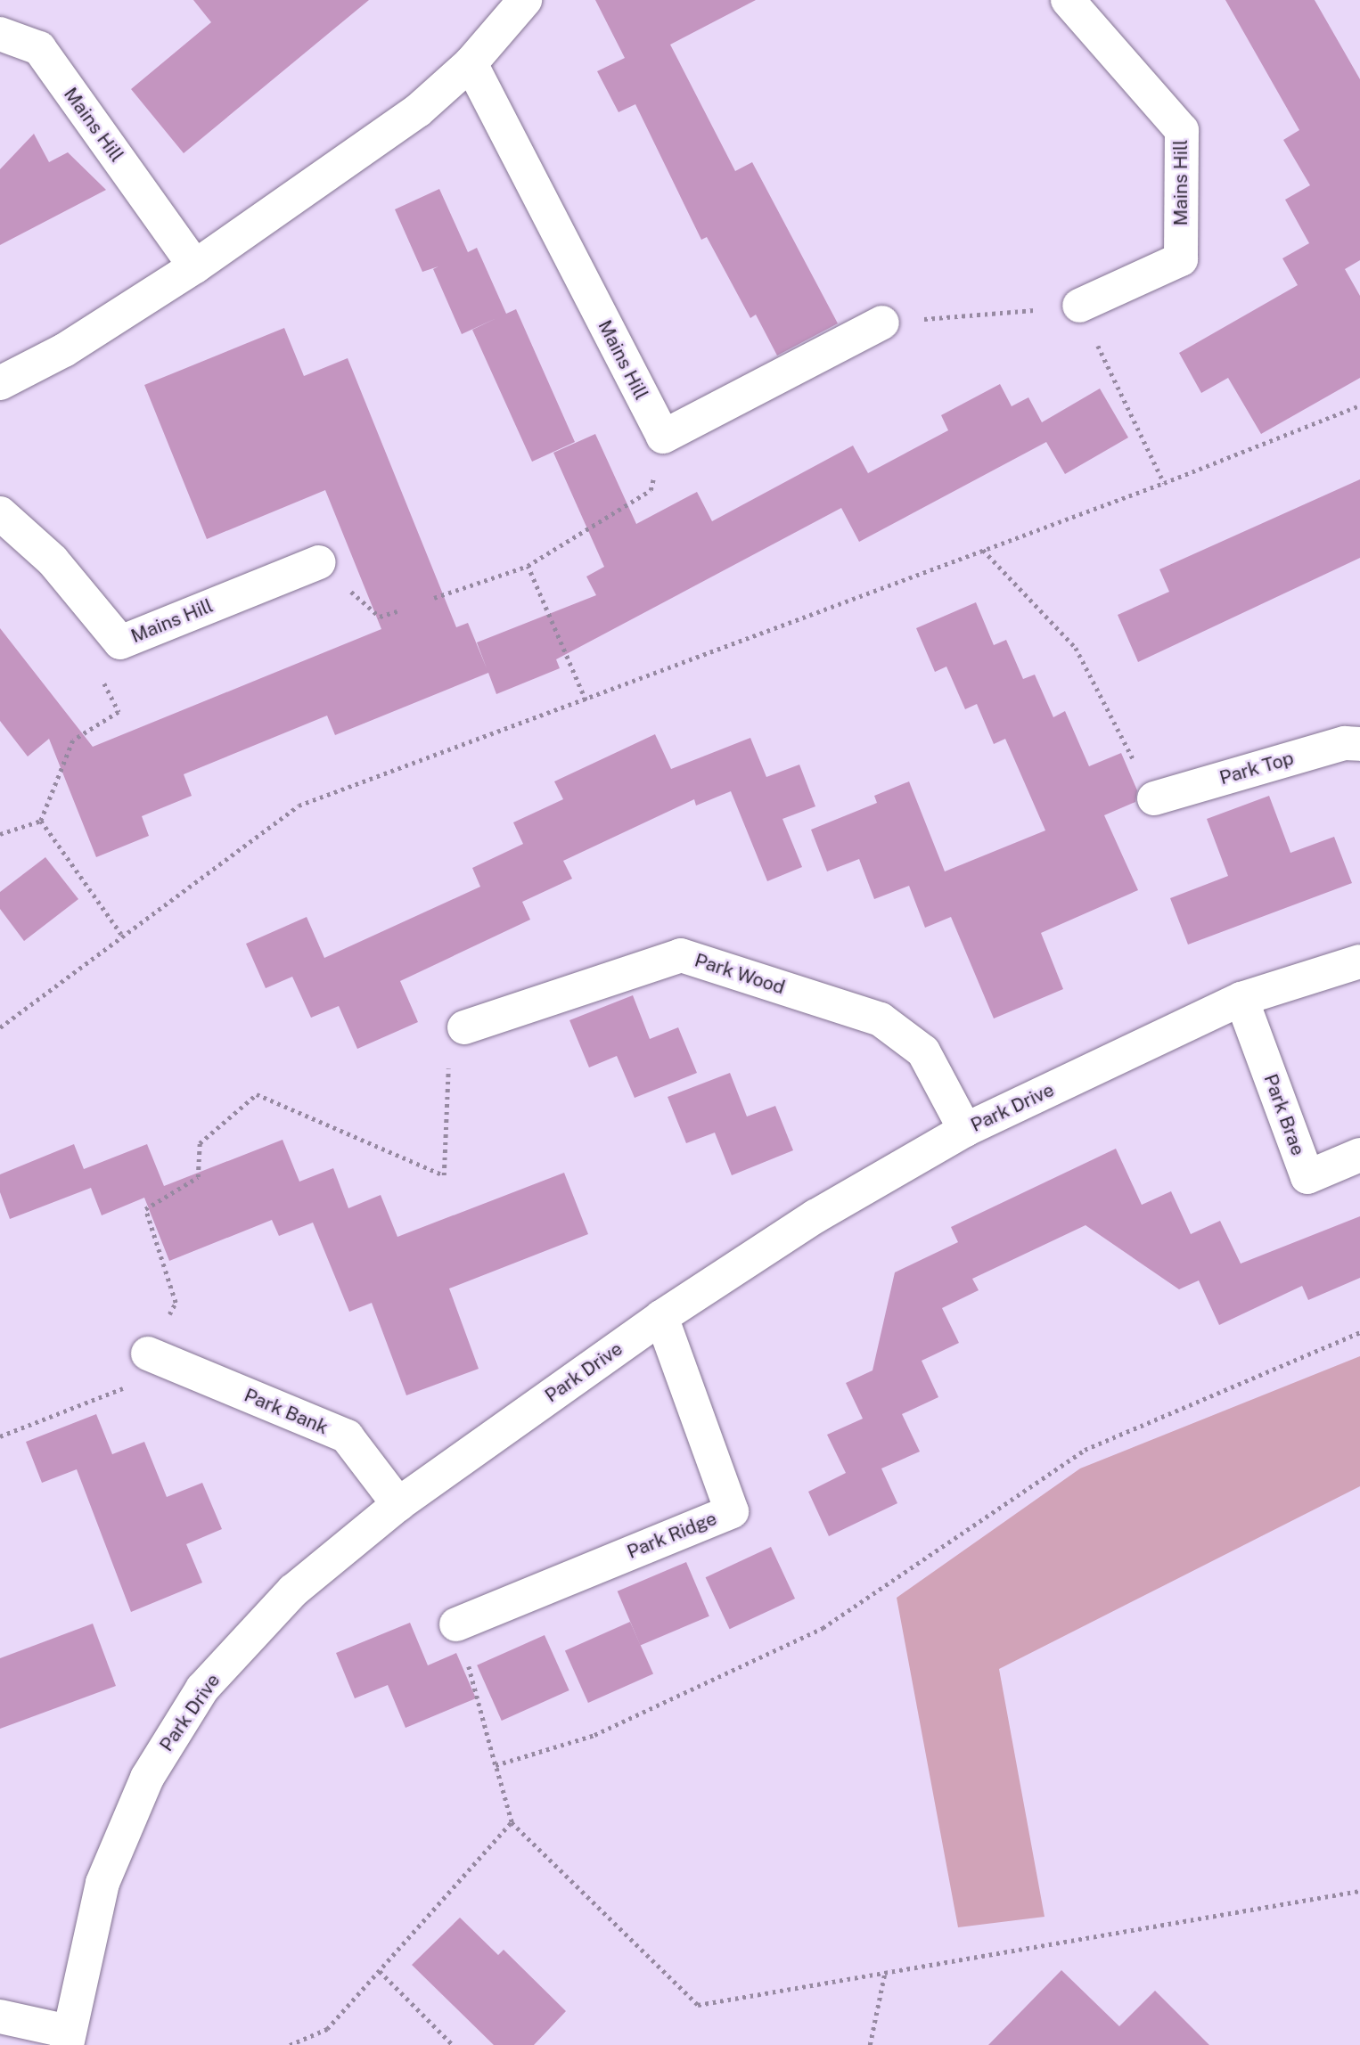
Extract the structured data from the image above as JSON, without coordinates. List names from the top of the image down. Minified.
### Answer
{"streets":{"street":["Mains Hill","Park Top","Park Wood","Park Drive","Park Brae","Park Bank","Park Ridge"]},"crossings":[["Park Wood","Park Drive"],["Park Drive","Park Brae"],["Park Drive","Park Bank"],["Park Drive","Park Ridge"]]}
